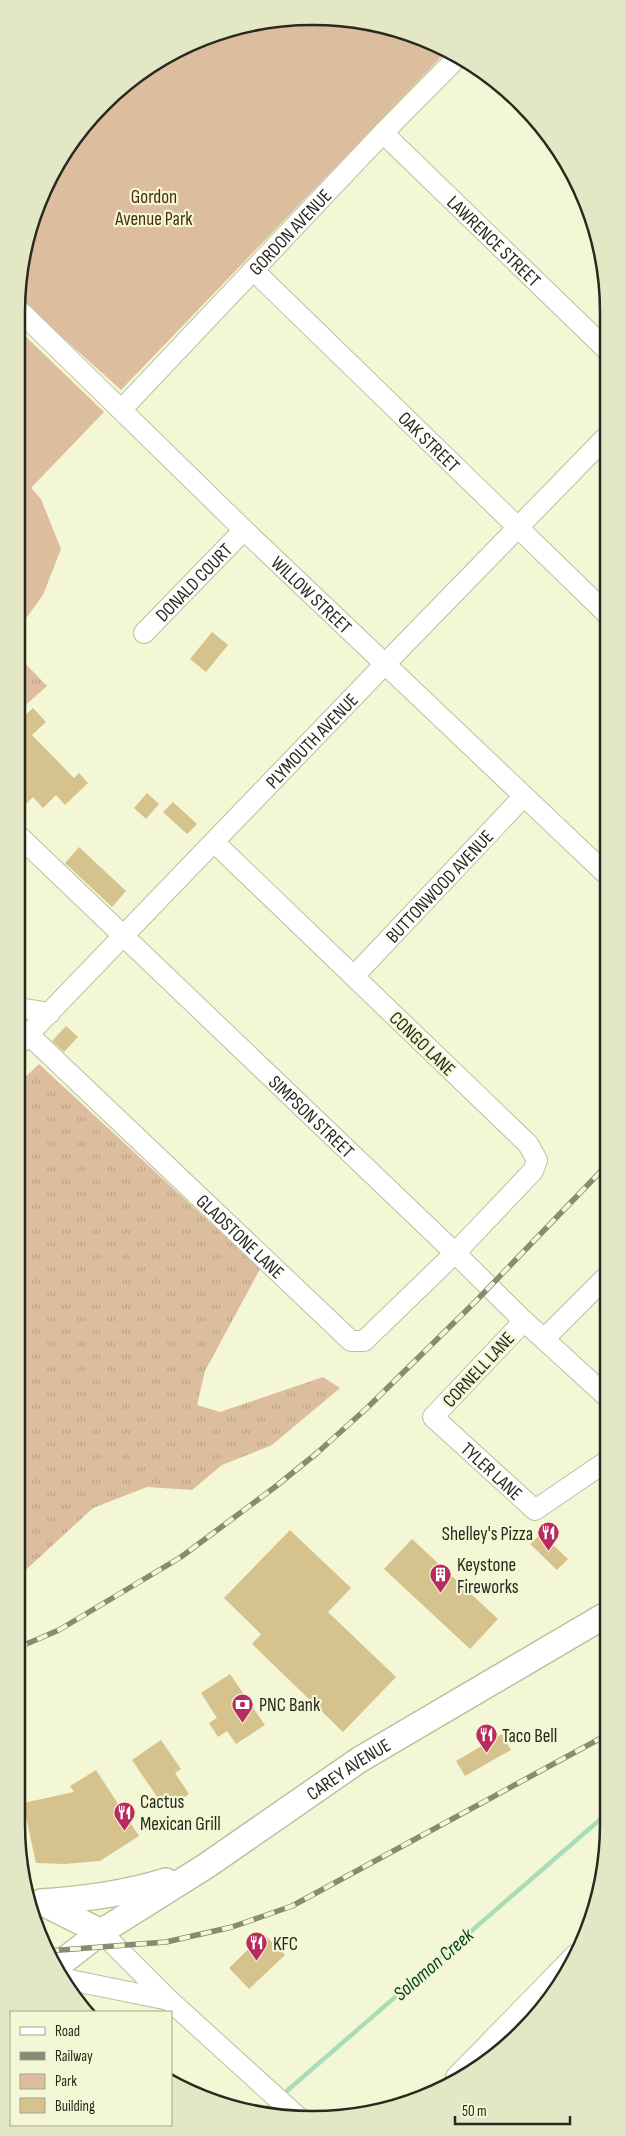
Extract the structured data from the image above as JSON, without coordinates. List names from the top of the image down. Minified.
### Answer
{"streets":{"main road":["CAREY AVENUE"],"street":["GORDON AVENUE","LAWRENCE STREET","OAK STREET","DONALD COURT","WILLOW STREET","PLYMOUTH AVENUE","BUTTONWOOD AVENUE","CONGO LANE","SIMPSON STREET","GLADSTONE LANE","CORNELL LANE","TYLER LANE"]},"crossings":[["GORDON AVENUE","LAWRENCE STREET"],["GORDON AVENUE","OAK STREET"],["GORDON AVENUE","WILLOW STREET"],["OAK STREET","PLYMOUTH AVENUE"],["DONALD COURT","WILLOW STREET"],["WILLOW STREET","PLYMOUTH AVENUE"],["WILLOW STREET","BUTTONWOOD AVENUE"],["PLYMOUTH AVENUE","CONGO LANE"],["PLYMOUTH AVENUE","SIMPSON STREET"],["BUTTONWOOD AVENUE","CONGO LANE"],["CONGO LANE","SIMPSON STREET"],["CONGO LANE","GLADSTONE LANE"],["SIMPSON STREET","GLADSTONE LANE"],["SIMPSON STREET","CORNELL LANE"],["CORNELL LANE","TYLER LANE"]],"water":["Solomon Creek"],"parks":["Gordon Avenue Park"],"places":{"restaurant":["Shelley's Pizza","Taco Bell","Cactus Mexican Grill","KFC"],"building":["Keystone Fireworks"],"bank":["PNC Bank"]},"legend":["Road","Railway","Park","Building"],"scale_bar":"50 m"}
